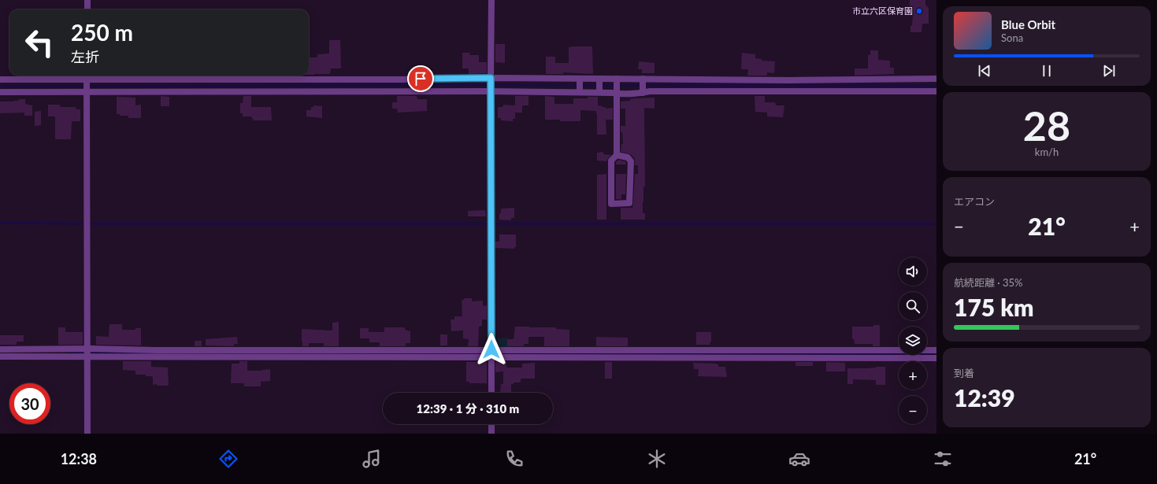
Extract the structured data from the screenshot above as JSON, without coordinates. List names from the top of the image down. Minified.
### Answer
{"places":["市立六区保育園"],"page":{"turn":["250 m","左折"],"song":["Blue Orbit","Sona"],"tile":[["28","km/h"],"エアコン",["航続距離 · 35%","175 km"],["到着","12:39"]],"heat":["−","21°","+"],"map_buttons":["+","−"],"limit":"30","trip":"12:39 · 1 分 · 310 m","tabs":["12:38","21°"]}}
